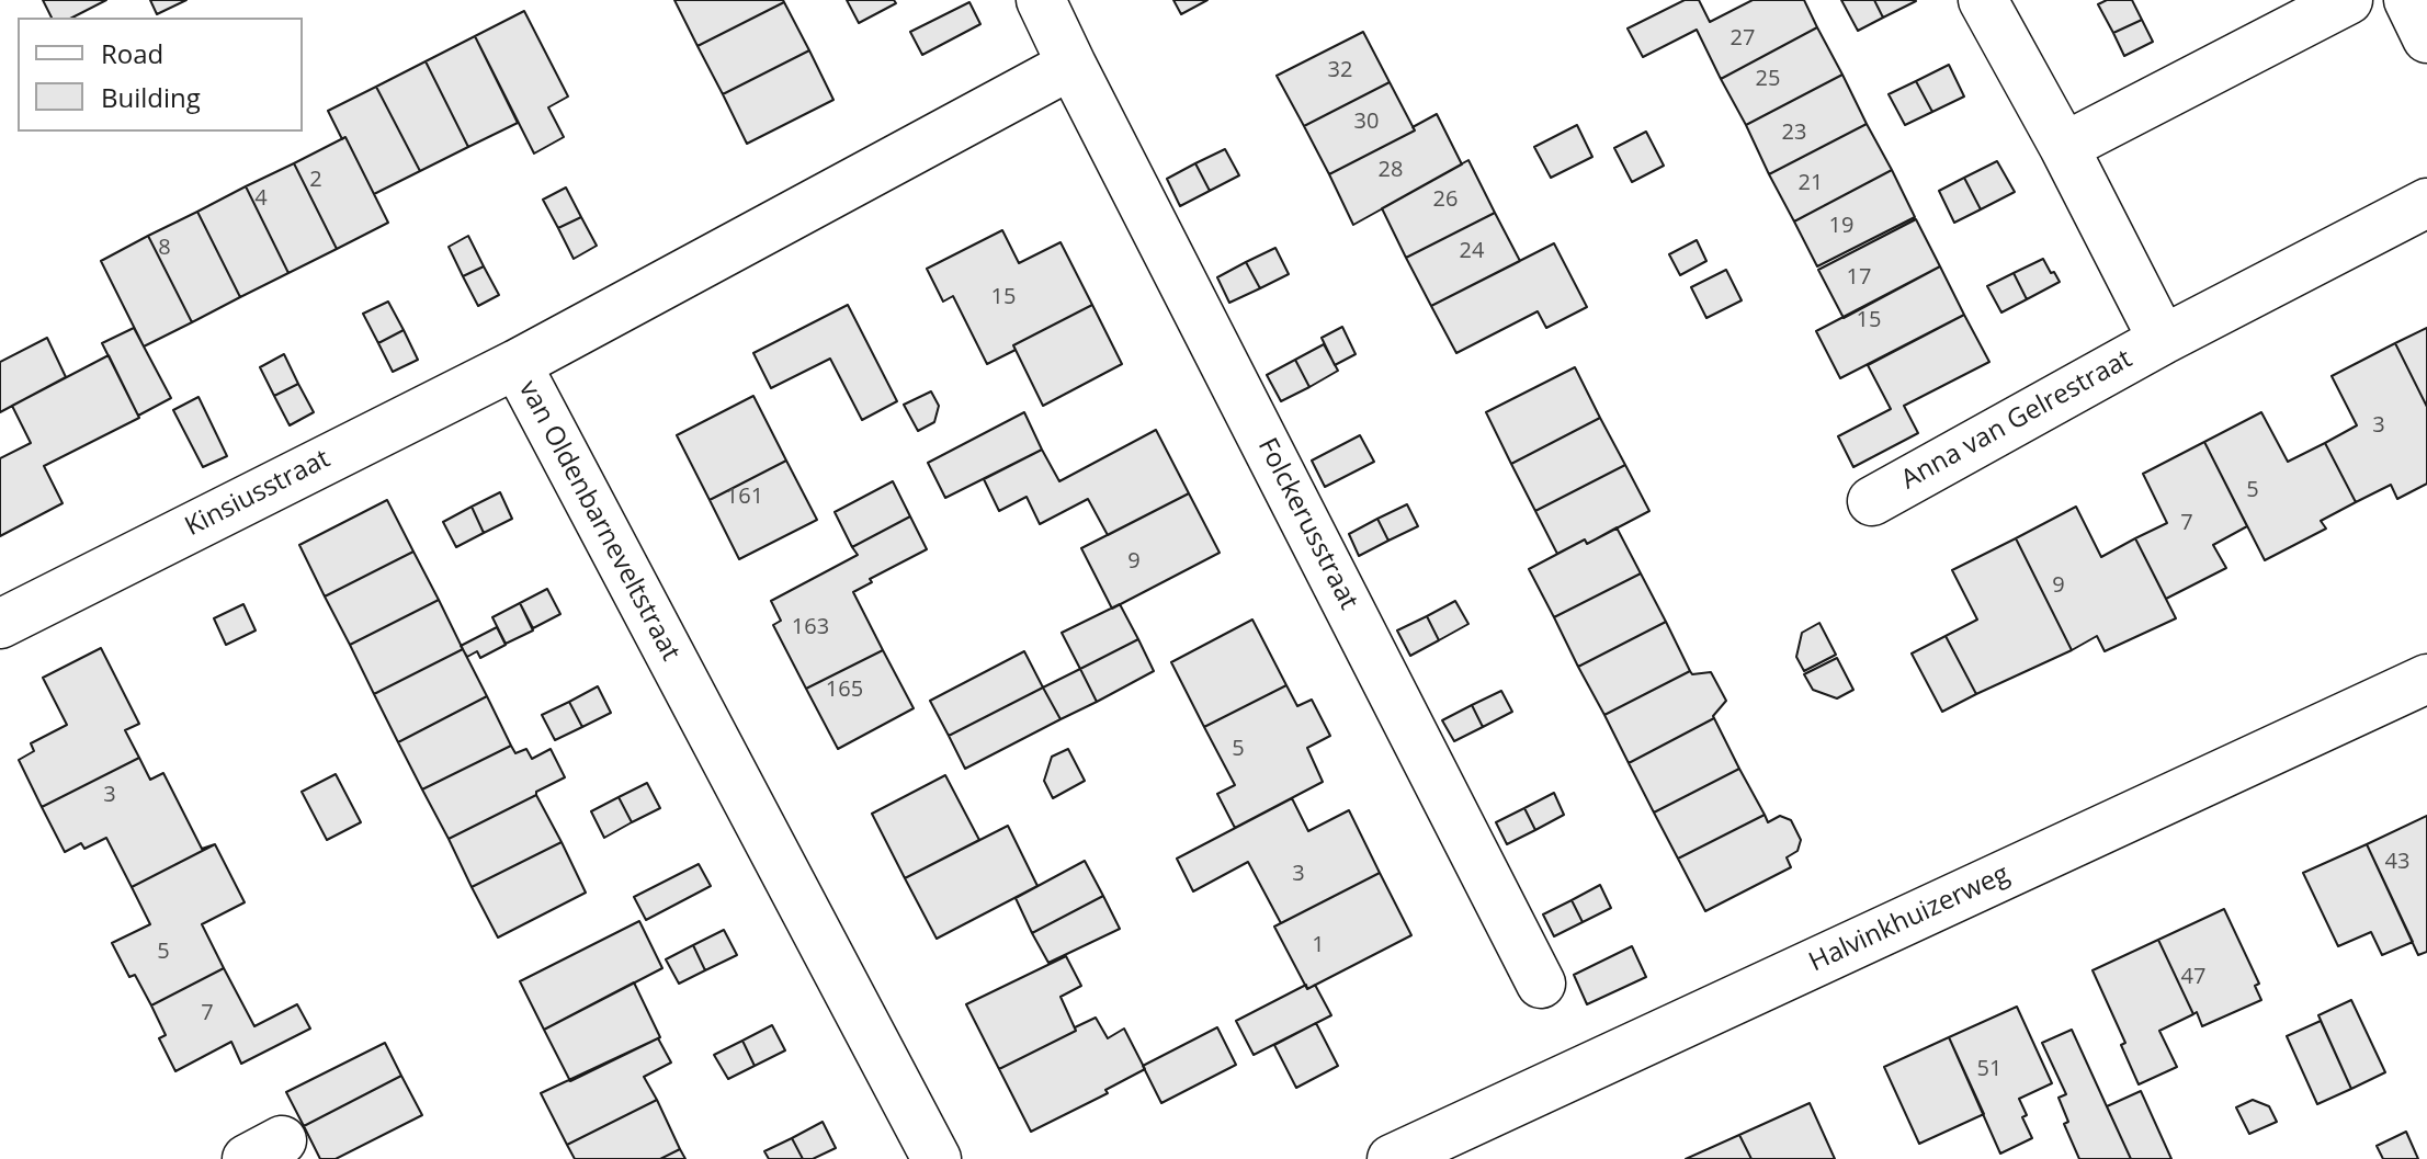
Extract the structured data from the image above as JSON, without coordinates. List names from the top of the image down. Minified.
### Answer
{"streets":{"street":["Anna van Gelrestraat","Kinsiusstraat","van Oldenbarneveltstraat","Folckerusstraat","Halvinkhuizerweg"]},"crossings":[["Kinsiusstraat","van Oldenbarneveltstraat"],["van Oldenbarneveltstraat","Folckerusstraat"]],"house_numbers":["27","32","25","30","23","28","2","21","4","26","19","8","24","17","15","15","3","5","161","7","9","9","163","165","5","3","43","3","1","5","47","7","51"],"legend":["Road","Building"]}
